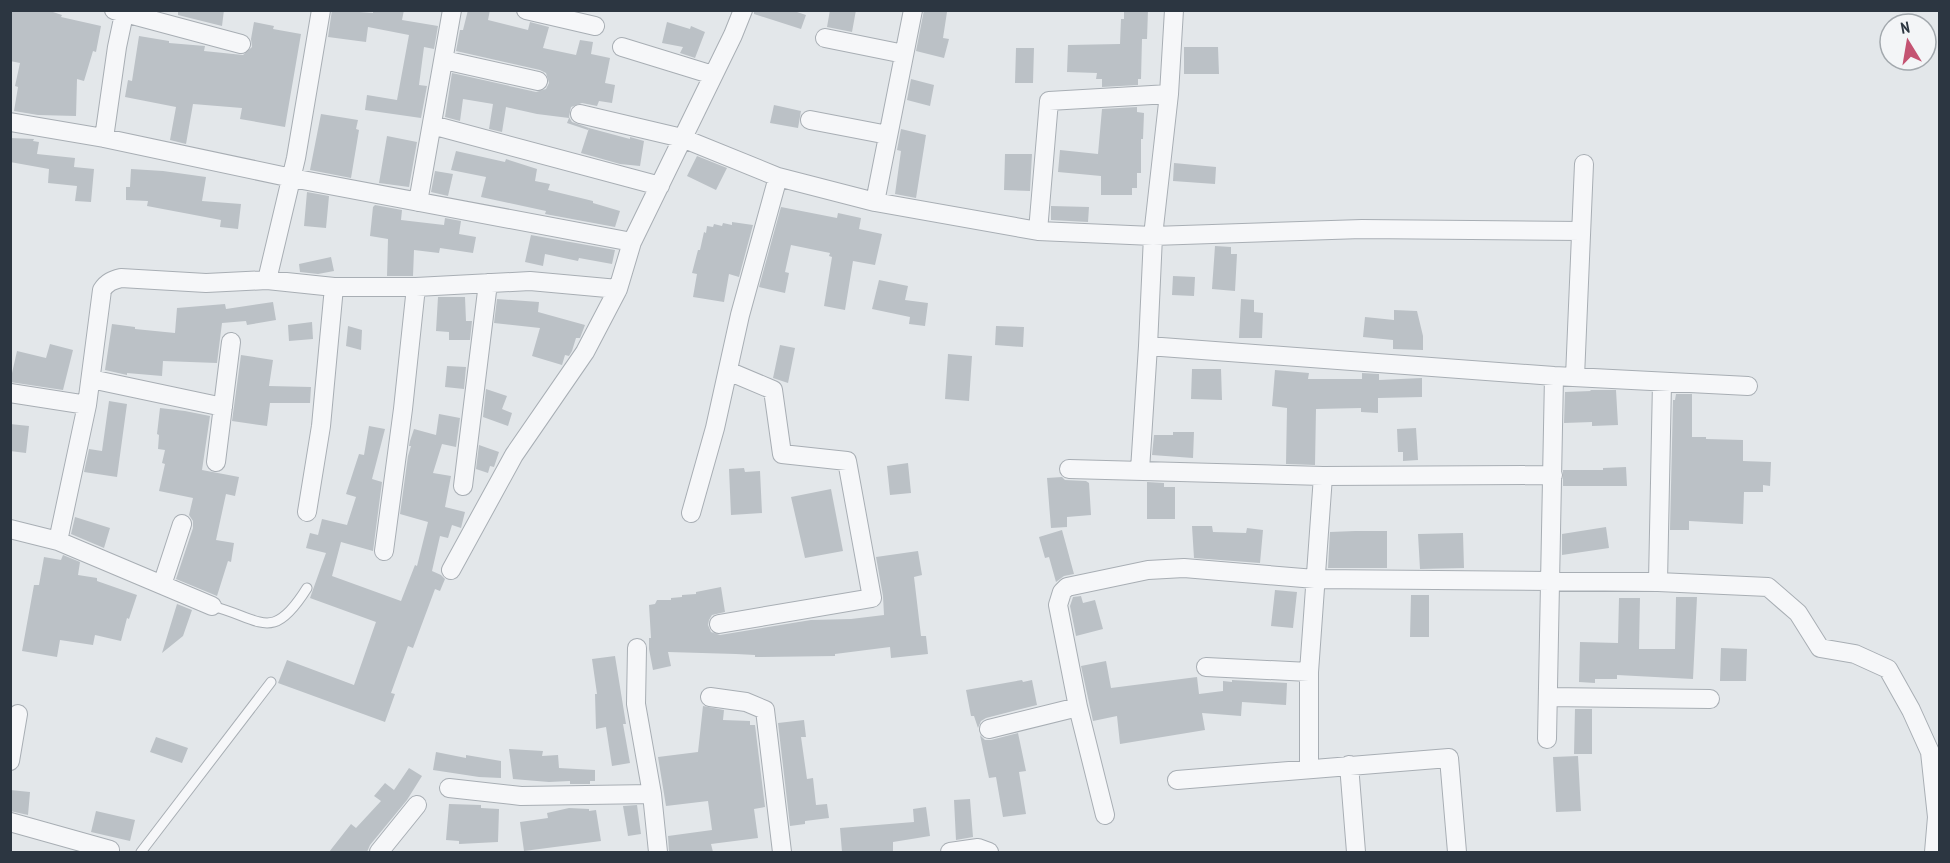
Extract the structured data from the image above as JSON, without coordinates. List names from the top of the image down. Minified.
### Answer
{"north":"top"}
